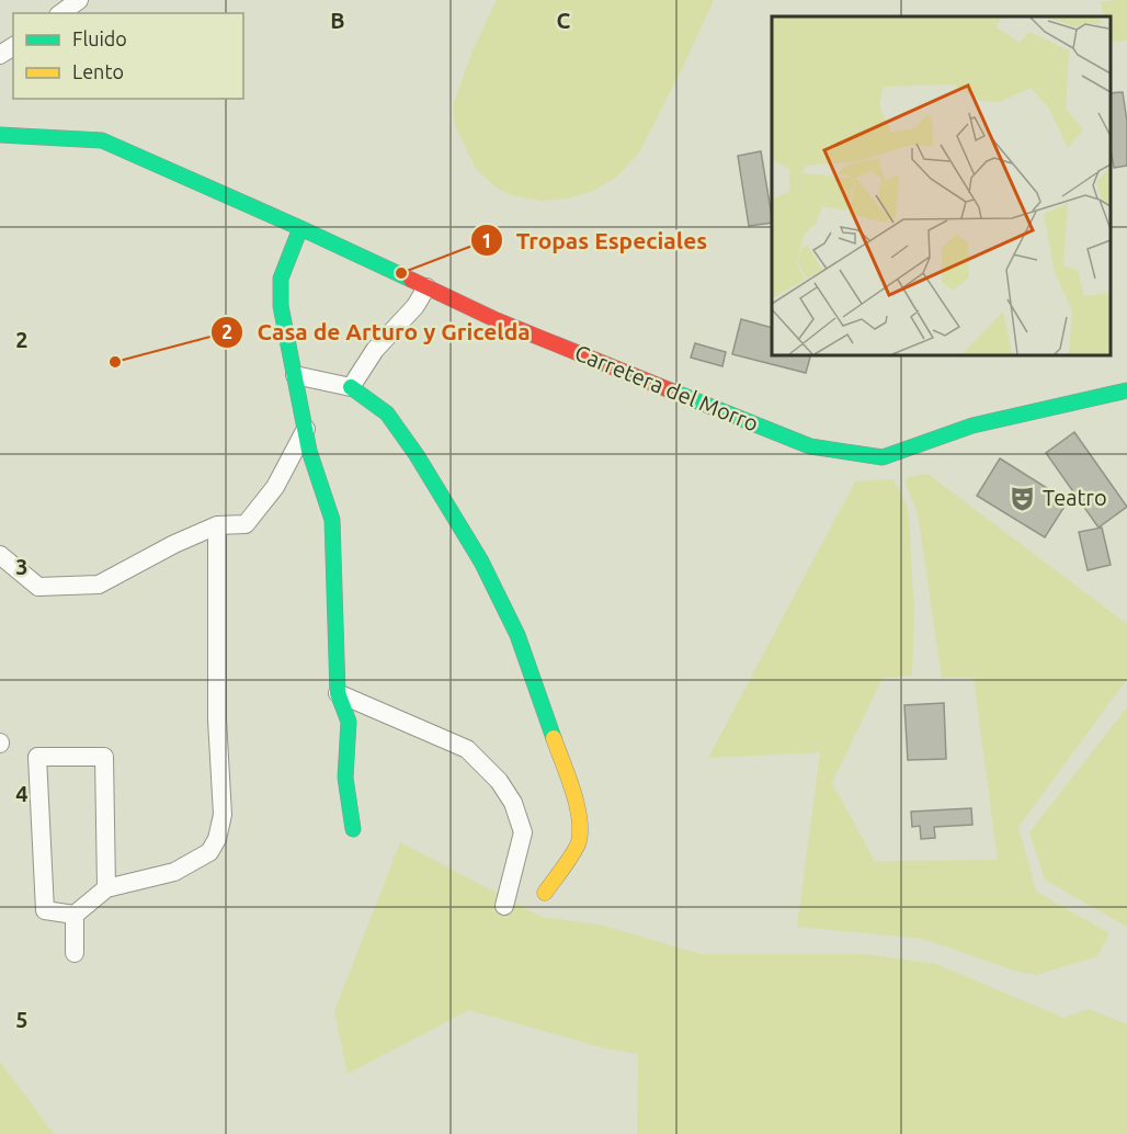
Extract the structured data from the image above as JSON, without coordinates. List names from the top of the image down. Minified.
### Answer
{"streets":{"main road":["Carretera del Morro"]},"places":{"other":["Tropas Especiales","Casa de Arturo y Gricelda"],"theatre":["Teatro"]},"legend":["Fluido","Lento"],"grid":{"columns":["B","C"],"rows":["2","3","4","5"]}}
